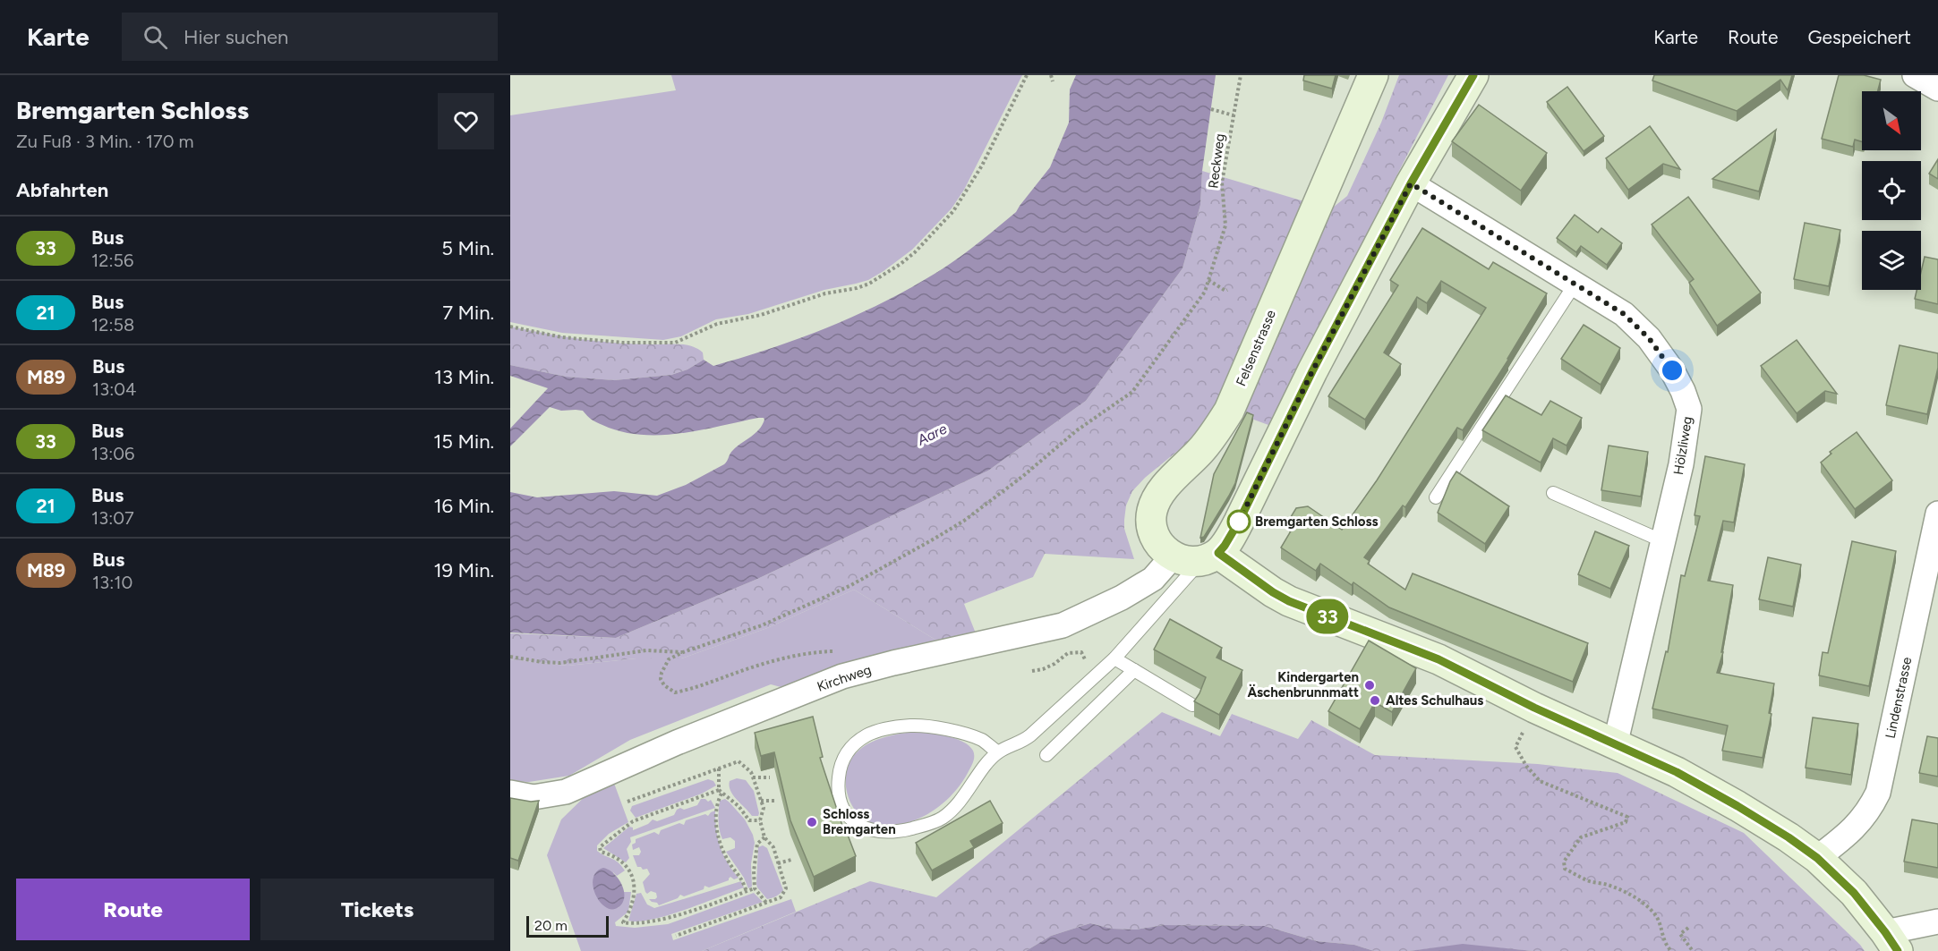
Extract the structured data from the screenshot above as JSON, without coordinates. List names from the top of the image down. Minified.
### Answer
{"streets":{"street":["Felsenstrasse","Hölzliweg","Kirchweg","Lindenstrasse"],"path":["Reckweg"]},"crossings":[["Felsenstrasse","Hölzliweg"],["Felsenstrasse","Kirchweg"],["Felsenstrasse","Lindenstrasse"]],"water":["Aare"],"places":["Bremgarten Schloss","Kindergarten Äschenbrunnmatt","Altes Schulhaus","Schloss Bremgarten"],"lines":["bus line 33"],"scale_bar":"20 m","north":"bottom right","page":{"header":"Karte","search":"Hier suchen","nav":["Karte","Route","Gespeichert"],"heading":[["Bremgarten Schloss","Zu Fuß · 3 Min. · 170 m"],"Abfahrten"],"on_map":"33","list":[{"mark":"33","name":"Bus","note":"12:56","value":"5 Min."},{"mark":"21","name":"Bus","note":"12:58","value":"7 Min."},{"mark":"M89","name":"Bus","note":"13:04","value":"13 Min."},{"mark":"33","name":"Bus","note":"13:06","value":"15 Min."},{"mark":"21","name":"Bus","note":"13:07","value":"16 Min."},{"mark":"M89","name":"Bus","note":"13:10","value":"19 Min."}],"buttons":["Route","Tickets"],"scale":"20 m"}}
